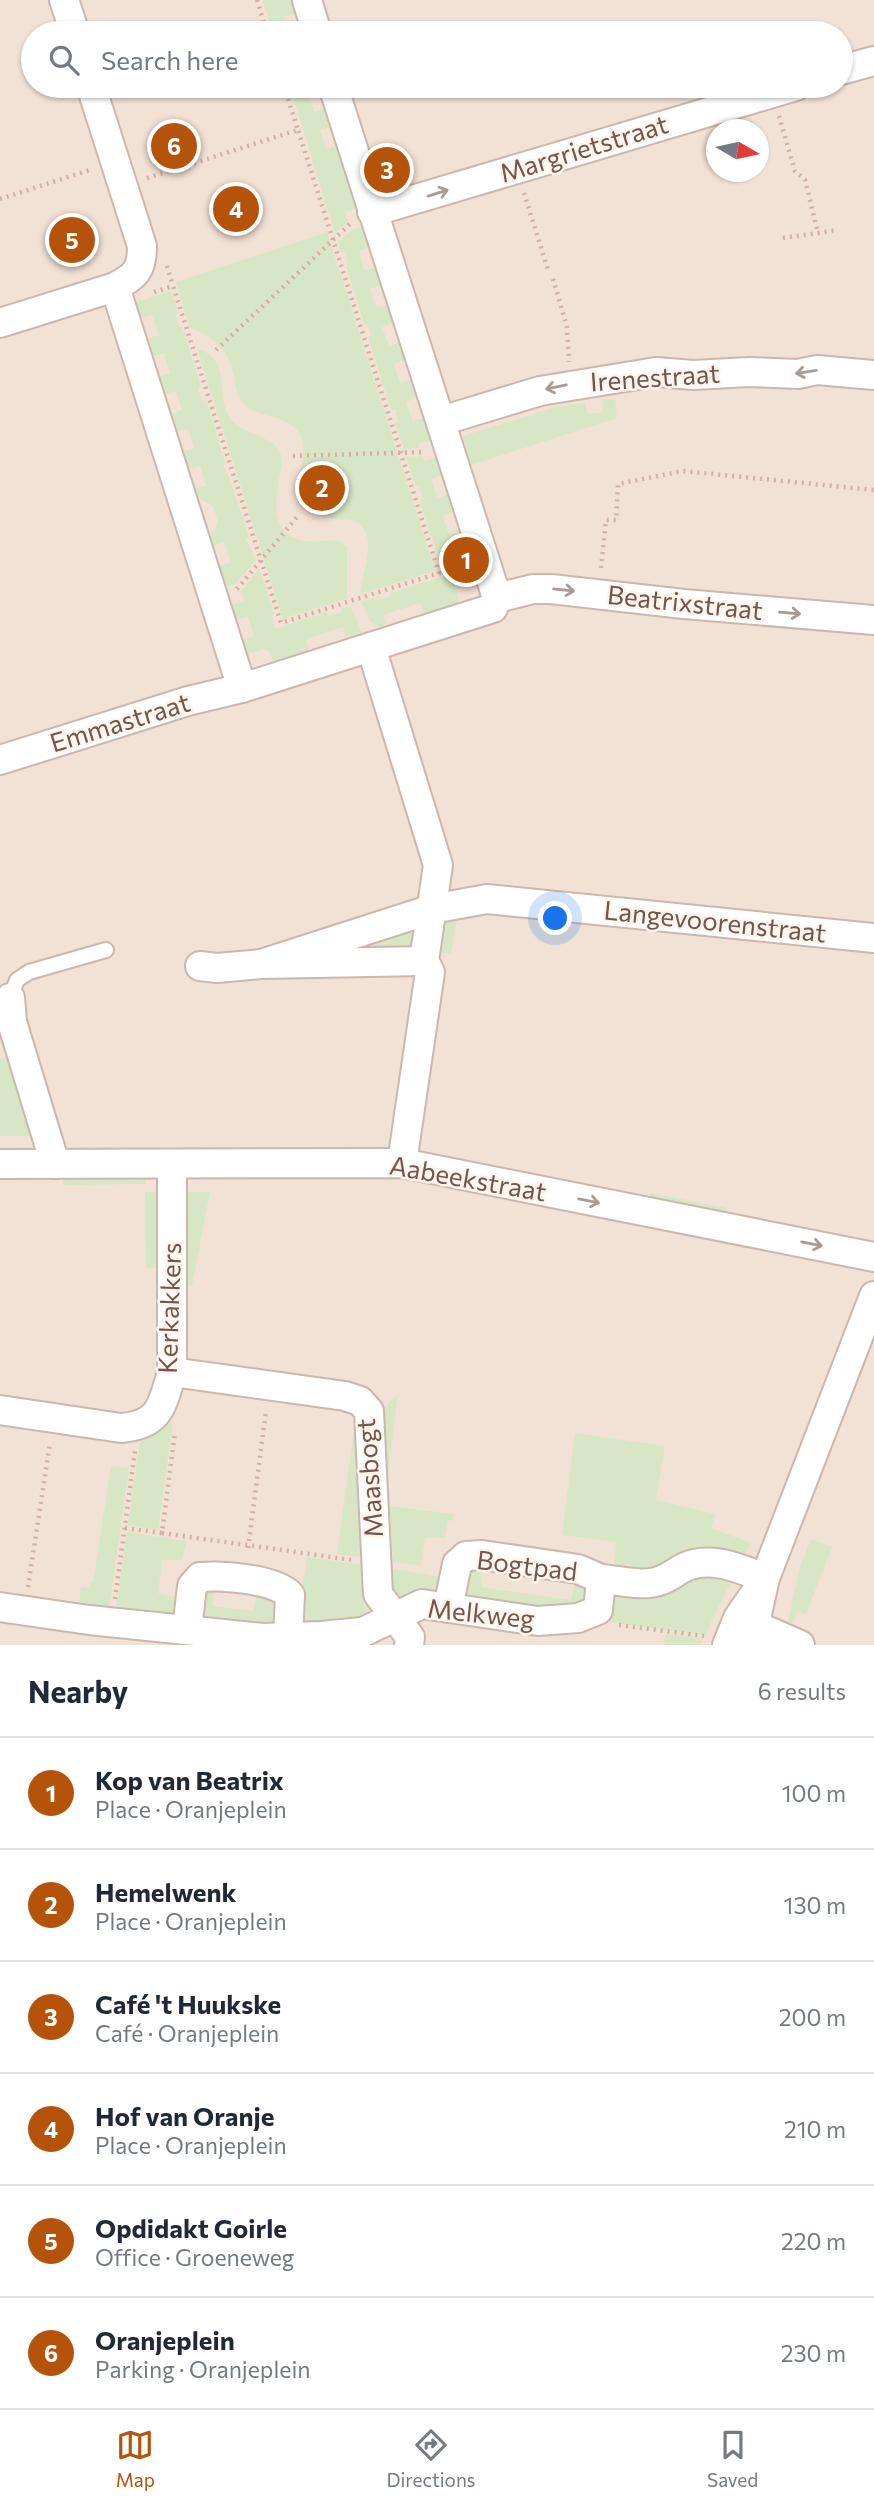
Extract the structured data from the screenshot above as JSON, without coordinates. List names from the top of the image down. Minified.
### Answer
{"streets":{"street":["Margrietstraat","Irenestraat","Beatrixstraat","Emmastraat","Langevoorenstraat","Aabeekstraat","Kerkakkers","Maasbogt","Bogtpad","Melkweg"]},"crossings":[["Beatrixstraat","Emmastraat"],["Aabeekstraat","Kerkakkers"],["Kerkakkers","Maasbogt"],["Maasbogt","Melkweg"],["Bogtpad","Melkweg"]],"one_way":["Margrietstraat","Irenestraat","Beatrixstraat","Aabeekstraat"],"north":"right","page":{"search":"Search here","pins":["6","3","4","5","2","1"],"heading":["Nearby","6 results"],"list":[{"mark":"1","name":"Kop van Beatrix","note":"Place · Oranjeplein","value":"100 m"},{"mark":"2","name":"Hemelwenk","note":"Place · Oranjeplein","value":"130 m"},{"mark":"3","name":"Café 't Huukske","note":"Café · Oranjeplein","value":"200 m"},{"mark":"4","name":"Hof van Oranje","note":"Place · Oranjeplein","value":"210 m"},{"mark":"5","name":"Opdidakt Goirle","note":"Office · Groeneweg","value":"220 m"},{"mark":"6","name":"Oranjeplein","note":"Parking · Oranjeplein","value":"230 m"}],"nav":["Map","Directions","Saved"]}}
